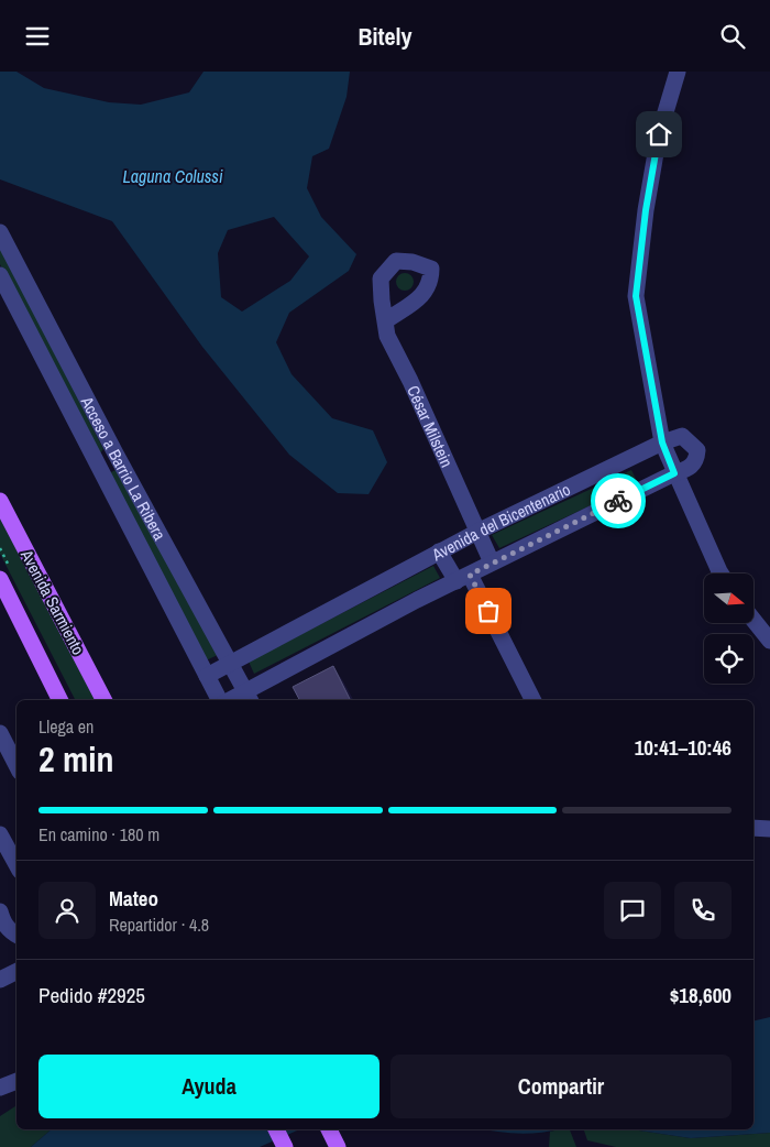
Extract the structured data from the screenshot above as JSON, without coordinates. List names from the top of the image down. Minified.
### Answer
{"streets":{"main road":["Avenida Sarmiento"],"street":["César Milstein","Acceso a Barrio La Ribera","Avenida del Bicentenario"]},"crossings":[["César Milstein","Avenida del Bicentenario"],["Acceso a Barrio La Ribera","Avenida del Bicentenario"]],"water":["Laguna Colussi"],"north":"right","page":{"header":"Bitely","heading":["2 min","Llega en","10:41–10:46"],"panel":["Mateo","Repartidor · 4.8","Pedido #2925","$18,600"],"bar":"En camino · 180 m","buttons":["Ayuda","Compartir"]}}
